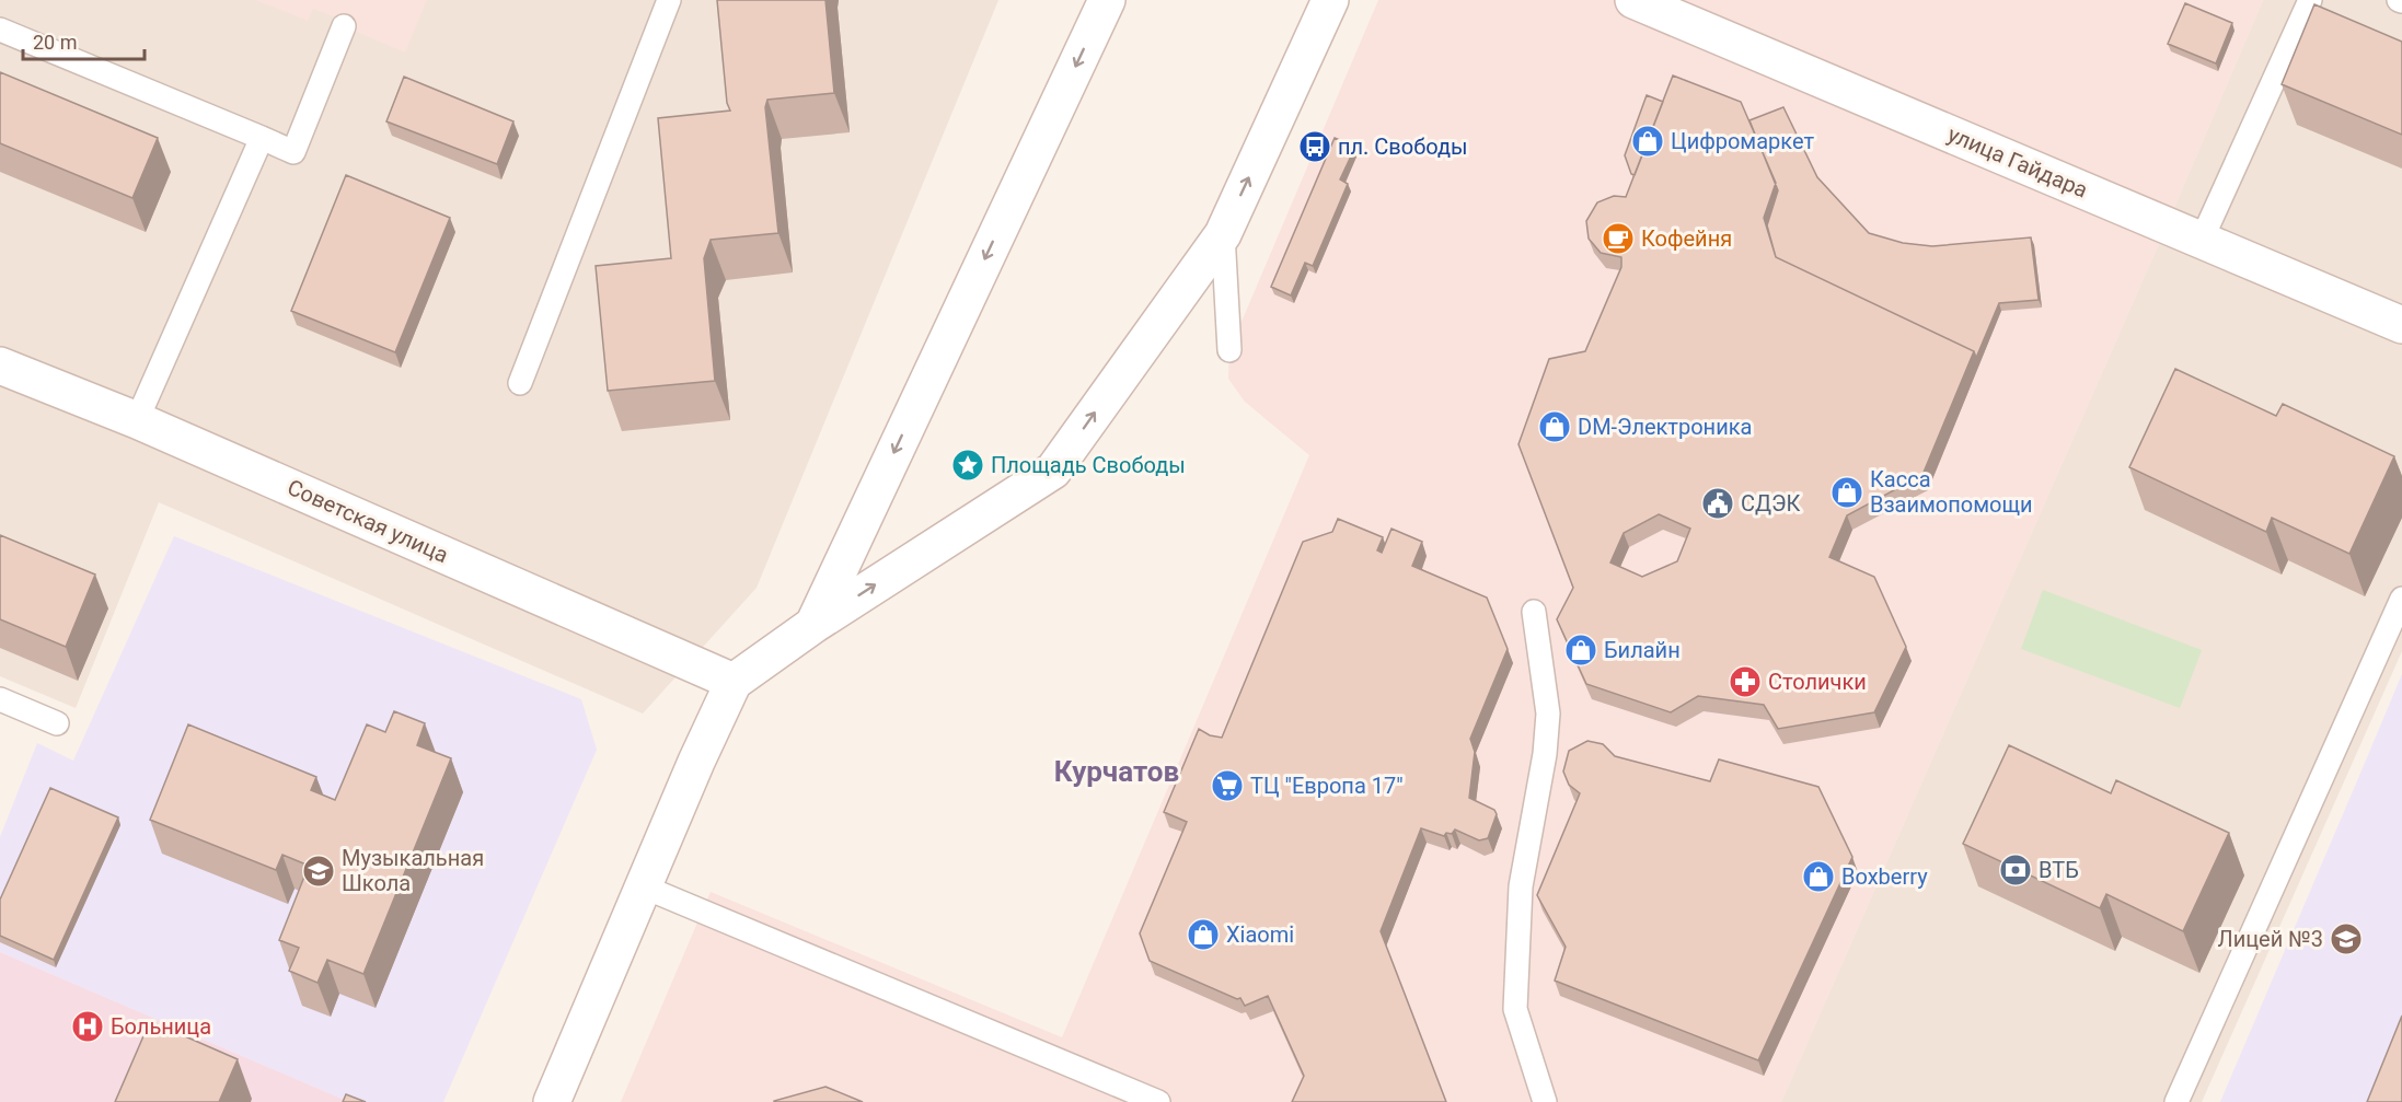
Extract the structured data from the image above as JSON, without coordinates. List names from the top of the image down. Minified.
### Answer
{"streets":{"main road":["улица Гайдара","Советская улица"]},"districts":["Курчатов"],"places":{"shop":["Цифромаркет","DM-Электроника","Касса Взаимопомощи","Билайн","Boxberry","Xiaomi"],"bus stop":["пл. Свободы"],"cafe":["Кофейня"],"place":["Площадь Свободы"],"public building":["СДЭК"],"pharmacy":["Столички"],"supermarket":["ТЦ \"Европа 17\""],"bank":["ВТБ"],"school or university":["Музыкальная Школа","Лицей №3"],"hospital":["Больница"]},"scale_bar":"20 m"}
